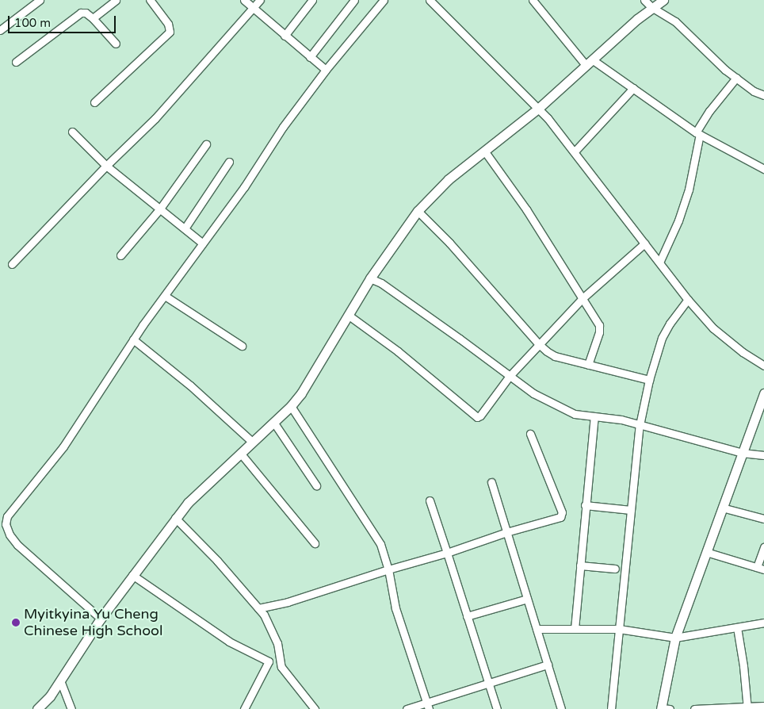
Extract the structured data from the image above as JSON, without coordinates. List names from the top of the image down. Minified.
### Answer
{"places":["Myitkyina Yu Cheng Chinese High School"],"scale_bar":"100 m"}
